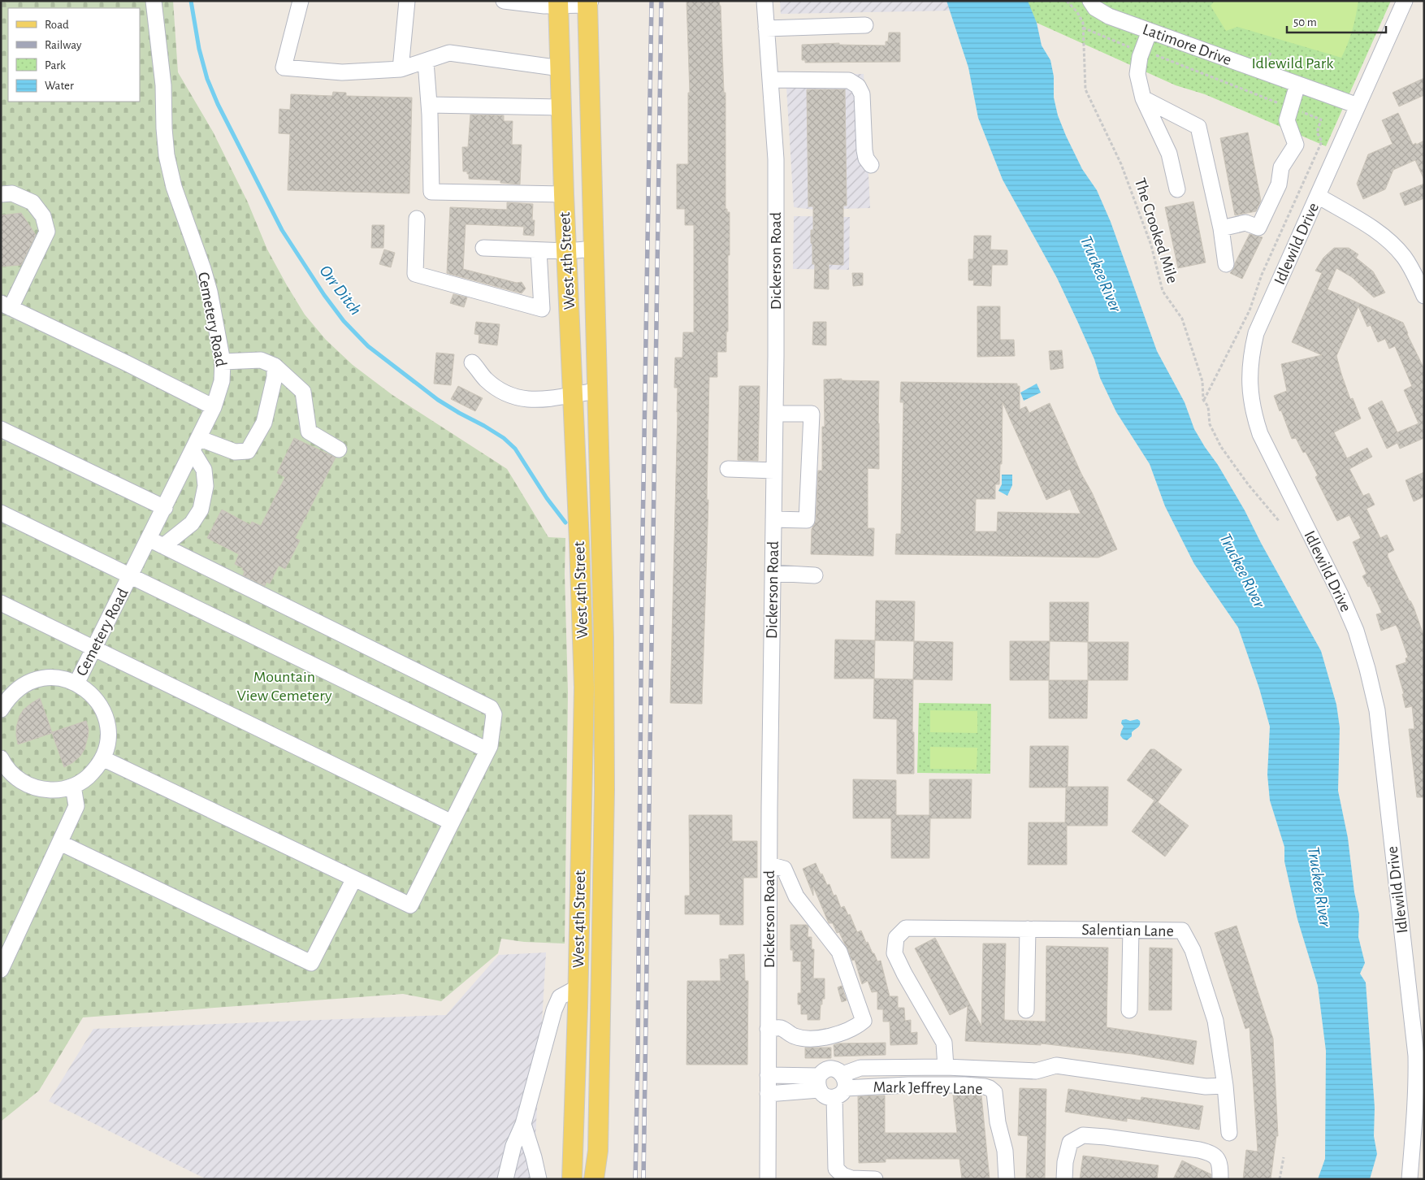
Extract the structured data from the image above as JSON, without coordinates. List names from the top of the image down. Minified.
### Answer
{"streets":{"main road":["West 4th Street"],"street":["Latimore Drive","Idlewild Drive","Dickerson Road","Cemetery Road","Salentian Lane","Mark Jeffrey Lane"],"path":["The Crooked Mile"]},"crossings":[["Latimore Drive","Idlewild Drive"]],"water":["Truckee River","Orr Ditch"],"parks":["Idlewild Park","Mountain View Cemetery"],"legend":["Road","Railway","Park","Water"],"scale_bar":"50 m"}
